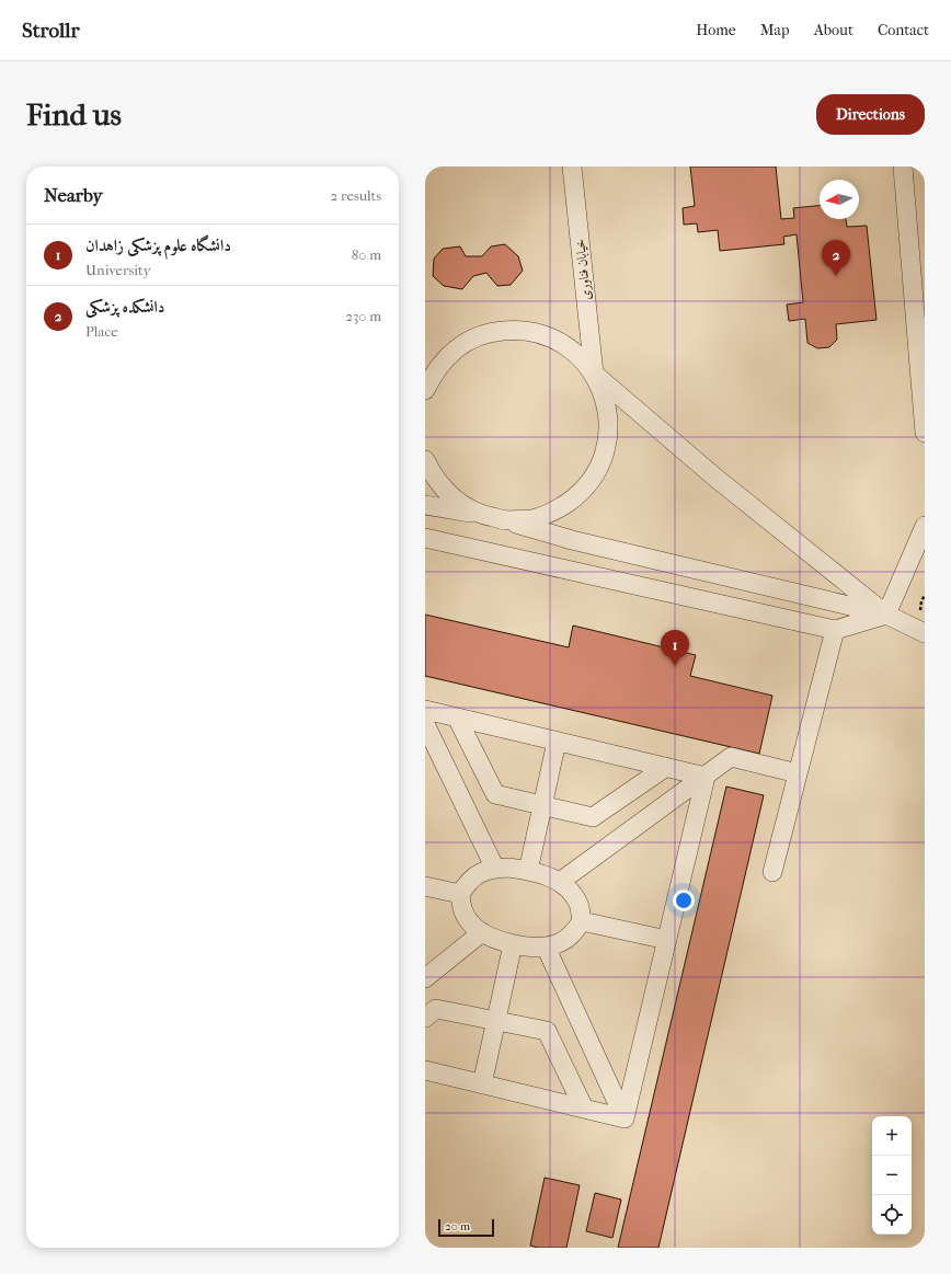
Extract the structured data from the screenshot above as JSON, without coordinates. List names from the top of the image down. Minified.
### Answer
{"streets":{"street":["خیابان فناوری"]},"scale_bar":"20 m","north":"left","page":{"header":"Strollr","nav":["Home","Map","About","Contact"],"buttons":"Directions","title":"Find us","heading":["Nearby","2 results"],"list":[{"mark":"1","name":"دانشگاه علوم پزشکی زاهدان","note":"University","value":"80 m"},{"mark":"2","name":"دانشکده پزشکی","note":"Place","value":"230 m"}],"pins":["2","1"],"map_buttons":["+","−"],"scale":"20 m"}}
